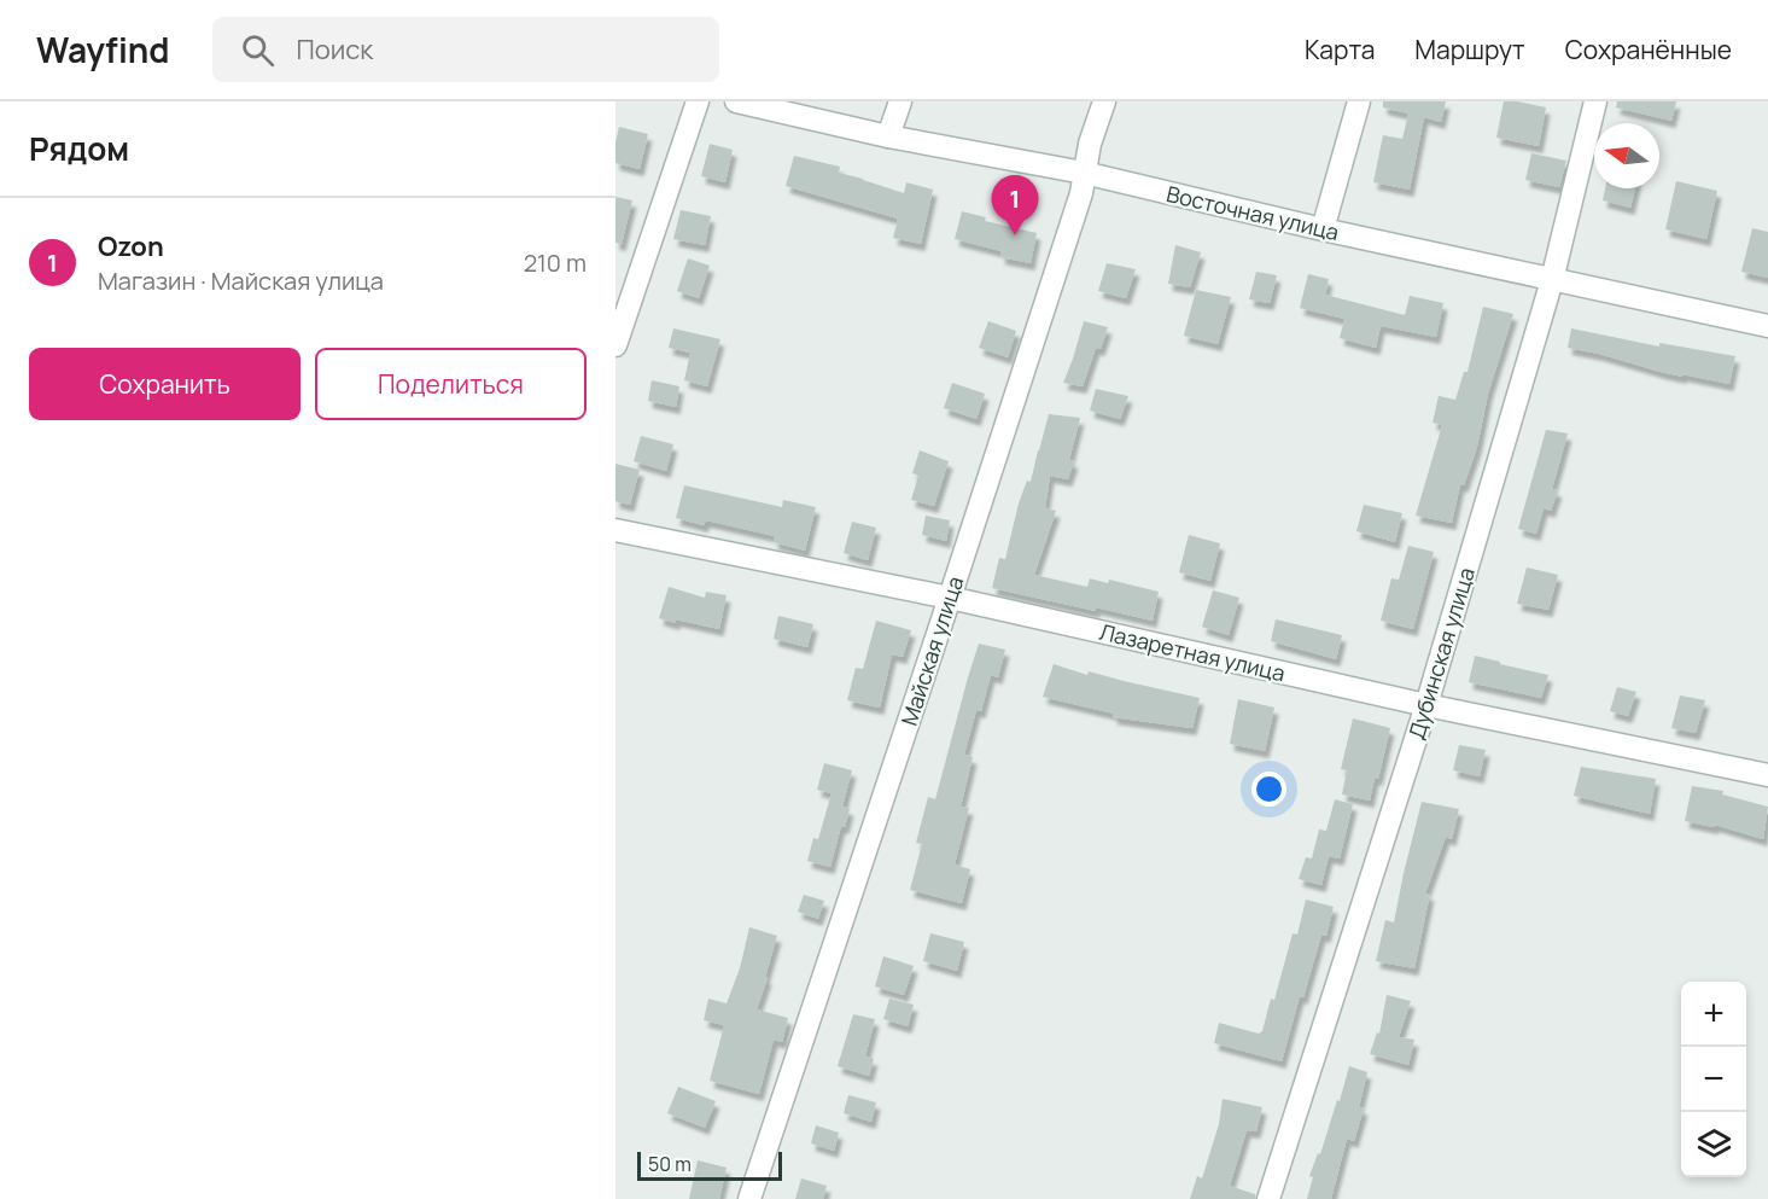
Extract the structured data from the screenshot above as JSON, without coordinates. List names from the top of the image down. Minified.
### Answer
{"streets":{"street":["Восточная улица","Майская улица","Лазаретная улица","Дубинская улица"]},"crossings":[["Восточная улица","Майская улица"],["Восточная улица","Дубинская улица"],["Майская улица","Лазаретная улица"],["Лазаретная улица","Дубинская улица"]],"scale_bar":"50 m","north":"left","page":{"header":"Wayfind","search":"Поиск","nav":["Карта","Маршрут","Сохранённые"],"heading":"Рядом","pins":"1","list":[{"mark":"1","name":"Ozon","note":"Магазин · Майская улица","value":"210 m"}],"buttons":["Сохранить","Поделиться"],"map_buttons":["+","−"],"scale":"50 m"}}
